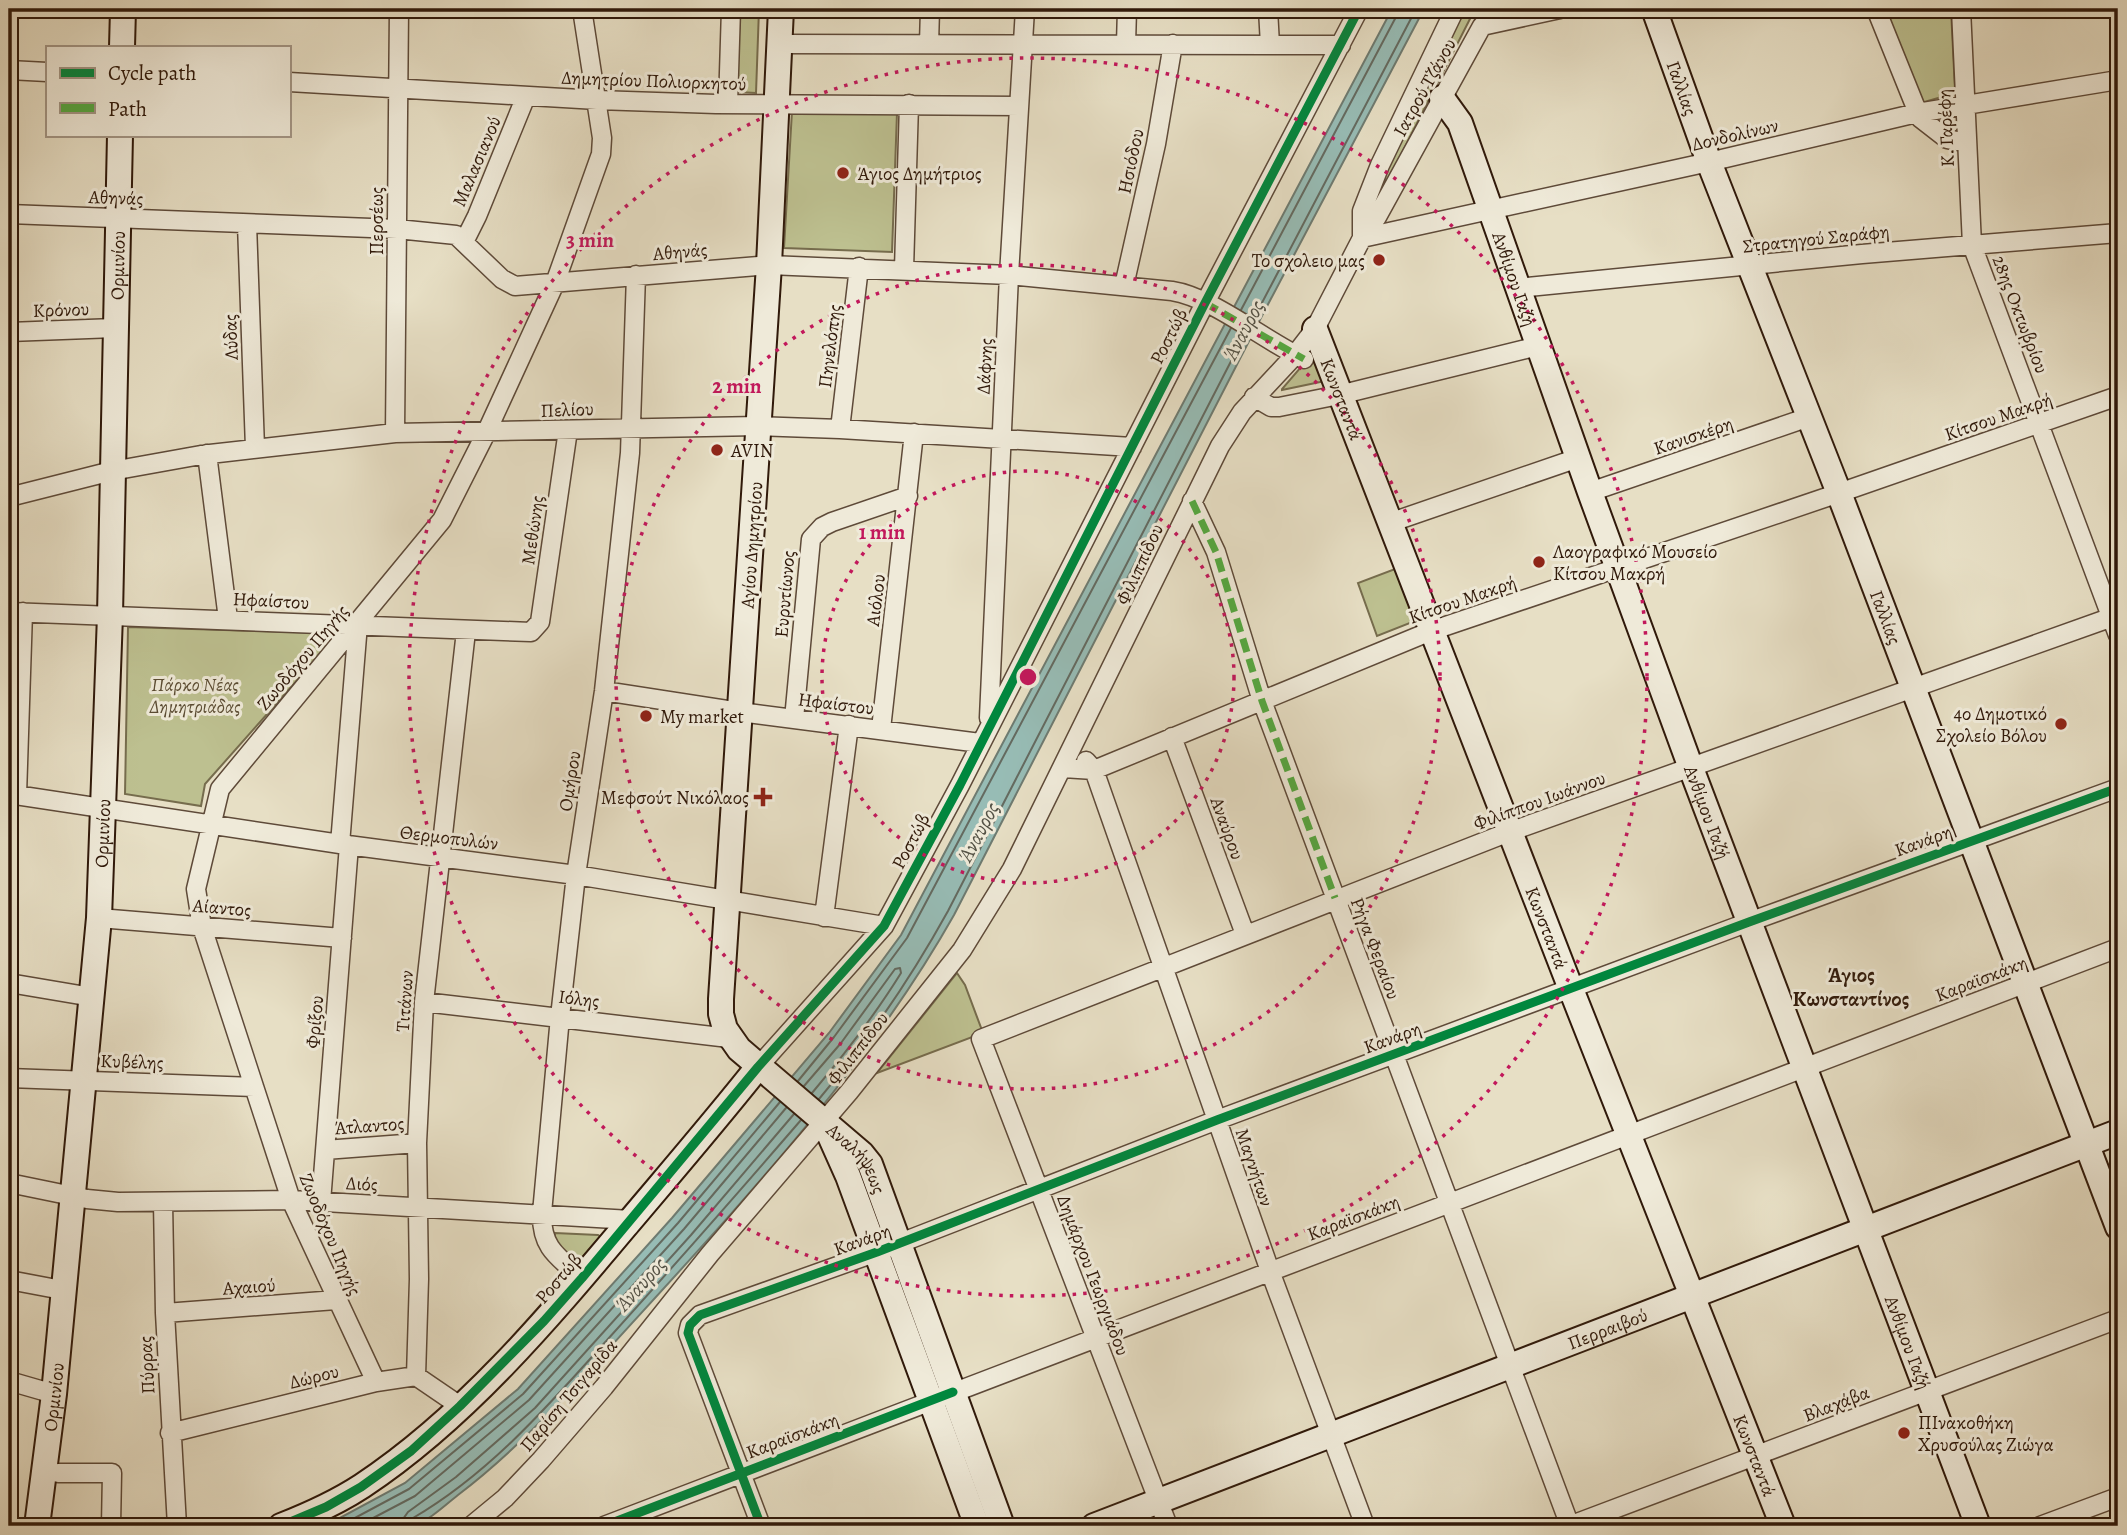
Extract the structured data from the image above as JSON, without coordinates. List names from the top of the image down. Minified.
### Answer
{"streets":{"street":["Δημητρίου Πολιορκητού","Ιατρού Τζάνου","Γαλλίας","Κ. Γαρέφη","Δονδολίνων","Μαλασιανού","Ησιόδου","Αθηνάς","Περσέως","Στρατηγού Σαράφη","Ορμινίου","Ανθίμου Γαζή","Κρόνου","28ης Οκτωβρίου","Ροστώβ","Λύδας","Πηνελόπης","Δάφνης","Κωνσταντά","Πελίου","Κίτσου Μακρή","Κανισκέρη","Μεθώνης","Αγίου Δημητρίου","Φιλιππίδου","Ευρυτίωνος","Ηφαίστου","Αιόλου","Ζωοδόχου Πηγής","Ομήρου","Φιλίππου Ιωάννου","Αναύρου","Θερμοπυλών","Κανάρη","Αίαντος","Ρήγα Φεραίου","Καραϊσκάκη","Ιόλης","Τιτάνων","Φρίξου","Κυβέλης","Άτλαντος","Αναλήψεως","Μαγνήτων","Διός","Δημάρχου Γεωργιάδου","Αχαιού","Περραιβού","Πύρρας","Δώρου","Παρίση Τσιγαρίδα","Βλαχάβα"]},"crossings":[["Δημητρίου Πολιορκητού","Μαλασιανού"],["Δημητρίου Πολιορκητού","Περσέως"],["Δημητρίου Πολιορκητού","Δάφνης"],["Δημητρίου Πολιορκητού","Αγίου Δημητρίου"],["Δημητρίου Πολιορκητού","Ζωοδόχου Πηγής"],["Ιατρού Τζάνου","Δονδολίνων"],["Ιατρού Τζάνου","Ανθίμου Γαζή"],["Ιατρού Τζάνου","Φιλιππίδου"],["Γαλλίας","Δονδολίνων"],["Γαλλίας","Στρατηγού Σαράφη"],["Γαλλίας","Κίτσου Μακρή"],["Γαλλίας","Κανισκέρη"],["Γαλλίας","Φιλίππου Ιωάννου"],["Γαλλίας","Κανάρη"],["Γαλλίας","Καραϊσκάκη"],["Γαλλίας","Περραιβού"],["Κ. Γαρέφη","Δονδολίνων"],["Κ. Γαρέφη","Στρατηγού Σαράφη"],["Κ. Γαρέφη","28ης Οκτωβρίου"],["Δονδολίνων","Ανθίμου Γαζή"],["Δονδολίνων","Φιλιππίδου"],["Μαλασιανού","Αθηνάς"],["Ησιόδου","Αθηνάς"],["Αθηνάς","Περσέως"],["Αθηνάς","Ορμινίου"],["Αθηνάς","Ροστώβ"],["Αθηνάς","Λύδας"],["Αθηνάς","Πηνελόπης"],["Αθηνάς","Δάφνης"],["Αθηνάς","Αγίου Δημητρίου"],["Αθηνάς","Φιλιππίδου"],["Αθηνάς","Ζωοδόχου Πηγής"],["Αθηνάς","Ομήρου"],["Περσέως","Πελίου"],["Στρατηγού Σαράφη","Ανθίμου Γαζή"],["Στρατηγού Σαράφη","28ης Οκτωβρίου"],["Ορμινίου","Κρόνου"],["Ορμινίου","Πελίου"],["Ορμινίου","Ηφαίστου"],["Ορμινίου","Θερμοπυλών"],["Ορμινίου","Αίαντος"],["Ορμινίου","Κυβέλης"],["Ορμινίου","Διός"],["Ανθίμου Γαζή","Κίτσου Μακρή"],["Ανθίμου Γαζή","Κανισκέρη"],["Ανθίμου Γαζή","Φιλίππου Ιωάννου"],["Ανθίμου Γαζή","Κανάρη"],["Ανθίμου Γαζή","Καραϊσκάκη"],["Ανθίμου Γαζή","Περραιβού"],["Ανθίμου Γαζή","Βλαχάβα"],["28ης Οκτωβρίου","Κίτσου Μακρή"],["28ης Οκτωβρίου","Φιλίππου Ιωάννου"],["Ροστώβ","Δάφνης"],["Ροστώβ","Πελίου"],["Ροστώβ","Ηφαίστου"],["Ροστώβ","Ομήρου"],["Ροστώβ","Θερμοπυλών"],["Ροστώβ","Διός"],["Λύδας","Πελίου"],["Πηνελόπης","Πελίου"],["Δάφνης","Πελίου"],["Κωνσταντά","Κίτσου Μακρή"],["Κωνσταντά","Φιλιππίδου"],["Κωνσταντά","Φιλίππου Ιωάννου"],["Κωνσταντά","Κανάρη"],["Κωνσταντά","Καραϊσκάκη"],["Κωνσταντά","Περραιβού"],["Κωνσταντά","Βλαχάβα"],["Πελίου","Μεθώνης"],["Πελίου","Αγίου Δημητρίου"],["Πελίου","Αιόλου"],["Πελίου","Ζωοδόχου Πηγής"],["Πελίου","Ομήρου"],["Κίτσου Μακρή","Φιλιππίδου"],["Κίτσου Μακρή","Αναύρου"],["Κίτσου Μακρή","Ρήγα Φεραίου"],["Κίτσου Μακρή","Μαγνήτων"],["Μεθώνης","Ηφαίστου"],["Αγίου Δημητρίου","Ηφαίστου"],["Αγίου Δημητρίου","Θερμοπυλών"],["Αγίου Δημητρίου","Ιόλης"],["Φιλιππίδου","Ρήγα Φεραίου"],["Φιλιππίδου","Αναλήψεως"],["Φιλιππίδου","Μαγνήτων"],["Φιλιππίδου","Παρίση Τσιγαρίδα"],["Ευρυτίωνος","Ηφαίστου"],["Ευρυτίωνος","Αιόλου"],["Ηφαίστου","Αιόλου"],["Ηφαίστου","Ζωοδόχου Πηγής"],["Ηφαίστου","Ομήρου"],["Ηφαίστου","Τιτάνων"],["Ηφαίστου","Φρίξου"],["Ζωοδόχου Πηγής","Θερμοπυλών"],["Ζωοδόχου Πηγής","Αίαντος"],["Ζωοδόχου Πηγής","Φρίξου"],["Ζωοδόχου Πηγής","Κυβέλης"],["Ζωοδόχου Πηγής","Διός"],["Ζωοδόχου Πηγής","Αχαιού"],["Ζωοδόχου Πηγής","Δώρου"],["Ομήρου","Θερμοπυλών"],["Ομήρου","Ιόλης"],["Ομήρου","Διός"],["Φιλίππου Ιωάννου","Αναύρου"],["Φιλίππου Ιωάννου","Ρήγα Φεραίου"],["Φιλίππου Ιωάννου","Μαγνήτων"],["Φιλίππου Ιωάννου","Δημάρχου Γεωργιάδου"],["Θερμοπυλών","Τιτάνων"],["Θερμοπυλών","Φρίξου"],["Κανάρη","Ρήγα Φεραίου"],["Κανάρη","Καραϊσκάκη"],["Κανάρη","Αναλήψεως"],["Κανάρη","Μαγνήτων"],["Κανάρη","Δημάρχου Γεωργιάδου"],["Αίαντος","Φρίξου"],["Ρήγα Φεραίου","Καραϊσκάκη"],["Ρήγα Φεραίου","Περραιβού"],["Ρήγα Φεραίου","Βλαχάβα"],["Καραϊσκάκη","Αναλήψεως"],["Καραϊσκάκη","Μαγνήτων"],["Καραϊσκάκη","Δημάρχου Γεωργιάδου"],["Ιόλης","Τιτάνων"],["Τιτάνων","Άτλαντος"],["Τιτάνων","Διός"],["Τιτάνων","Δώρου"],["Φρίξου","Άτλαντος"],["Φρίξου","Διός"],["Αναλήψεως","Παρίση Τσιγαρίδα"],["Μαγνήτων","Περραιβού"],["Διός","Πύρρας"],["Δημάρχου Γεωργιάδου","Περραιβού"],["Αχαιού","Πύρρας"],["Πύρρας","Δώρου"]],"districts":["Άγιος Κωνσταντίνος"],"water":["Άναυρος"],"parks":["Πάρκο Νέας Δημητριάδας"],"places":{"other":["Άγιος Δημήτριος","Το σχολειο μας","AVIN","Λαογραφικό Μουσείο Κίτσου Μακρή","My market","4ο Δημοτικό Σχολείο Βόλου","ΠΙνακοθήκη Χρυσούλας Ζιώγα"],"health":["Μεφσούτ Νικόλαος"]},"legend":["Cycle path","Path"],"rings":["3 min","2 min","1 min"]}
